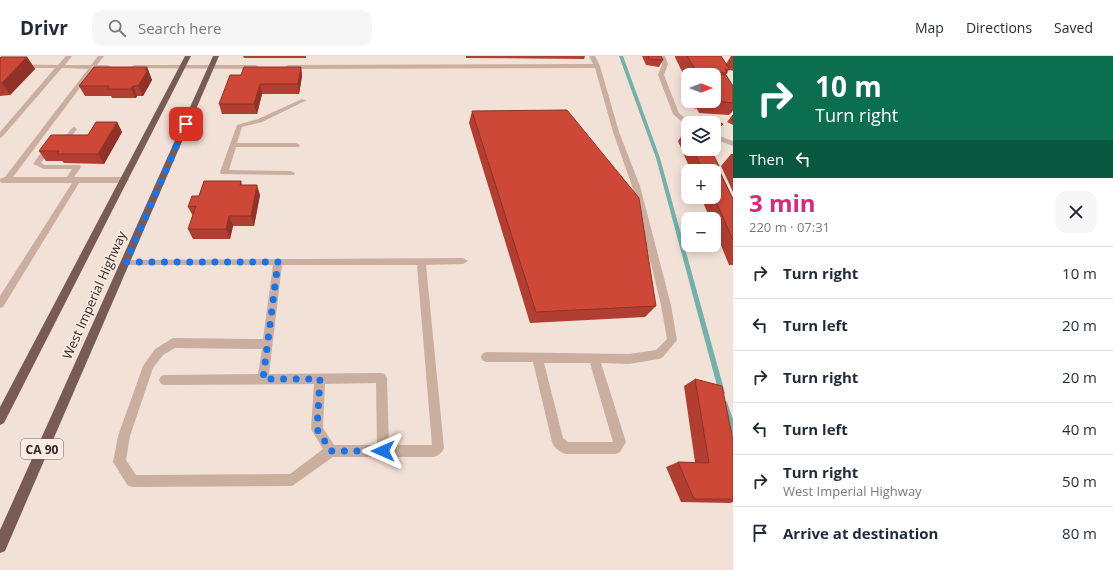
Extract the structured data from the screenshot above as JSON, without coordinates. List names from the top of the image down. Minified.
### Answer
{"streets":{"main road":["West Imperial Highway","CA 90"]},"north":"right","page":{"header":"Drivr","search":"Search here","nav":["Map","Directions","Saved"],"turn":["10 m","Turn right"],"map_buttons":["+","−"],"then":"Then","heading":["3 min","220 m · 07:31"],"list":[{"name":"Turn right","value":"10 m"},{"name":"Turn left","value":"20 m"},{"name":"Turn right","value":"20 m"},{"name":"Turn left","value":"40 m"},{"name":"Turn right","note":"West Imperial Highway","value":"50 m"},{"name":"Arrive at destination","value":"80 m"}]}}
